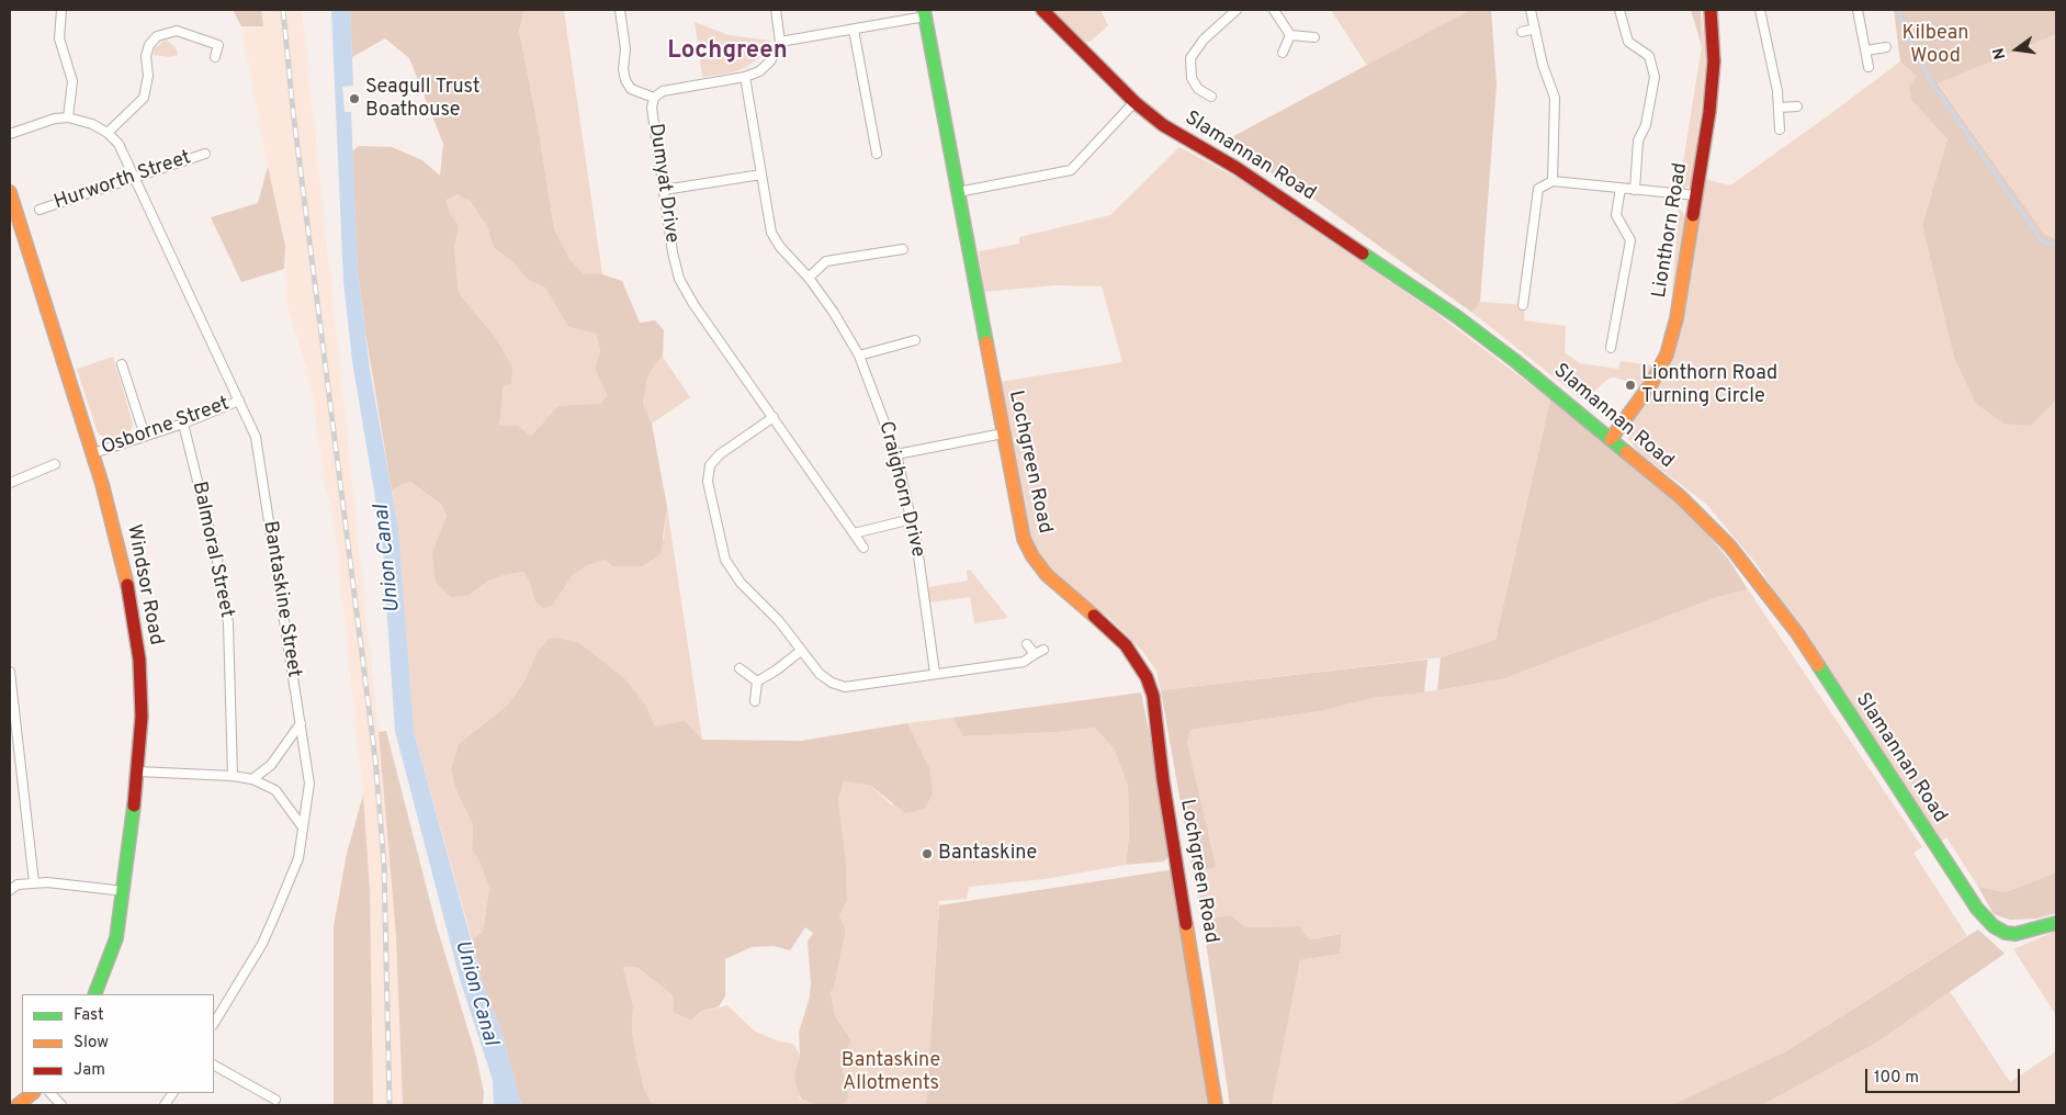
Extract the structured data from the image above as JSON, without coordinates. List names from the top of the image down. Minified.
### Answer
{"streets":{"street":["Slamannan Road","Hurworth Street","Dumyat Drive","Lionthorn Road","Osborne Street","Lochgreen Road","Craighorn Drive","Balmoral Street","Windsor Road","Bantaskine Street"]},"crossings":[["Slamannan Road","Lionthorn Road"],["Hurworth Street","Bantaskine Street"],["Dumyat Drive","Craighorn Drive"],["Osborne Street","Balmoral Street"],["Osborne Street","Windsor Road"],["Osborne Street","Bantaskine Street"]],"districts":["Lochgreen"],"water":["Union Canal"],"parks":["Kilbean Wood","Bantaskine Allotments"],"places":["Seagull Trust Boathouse","Lionthorn Road Turning Circle","Bantaskine"],"legend":["Fast","Slow","Jam"],"scale_bar":"100 m","north":"left"}
